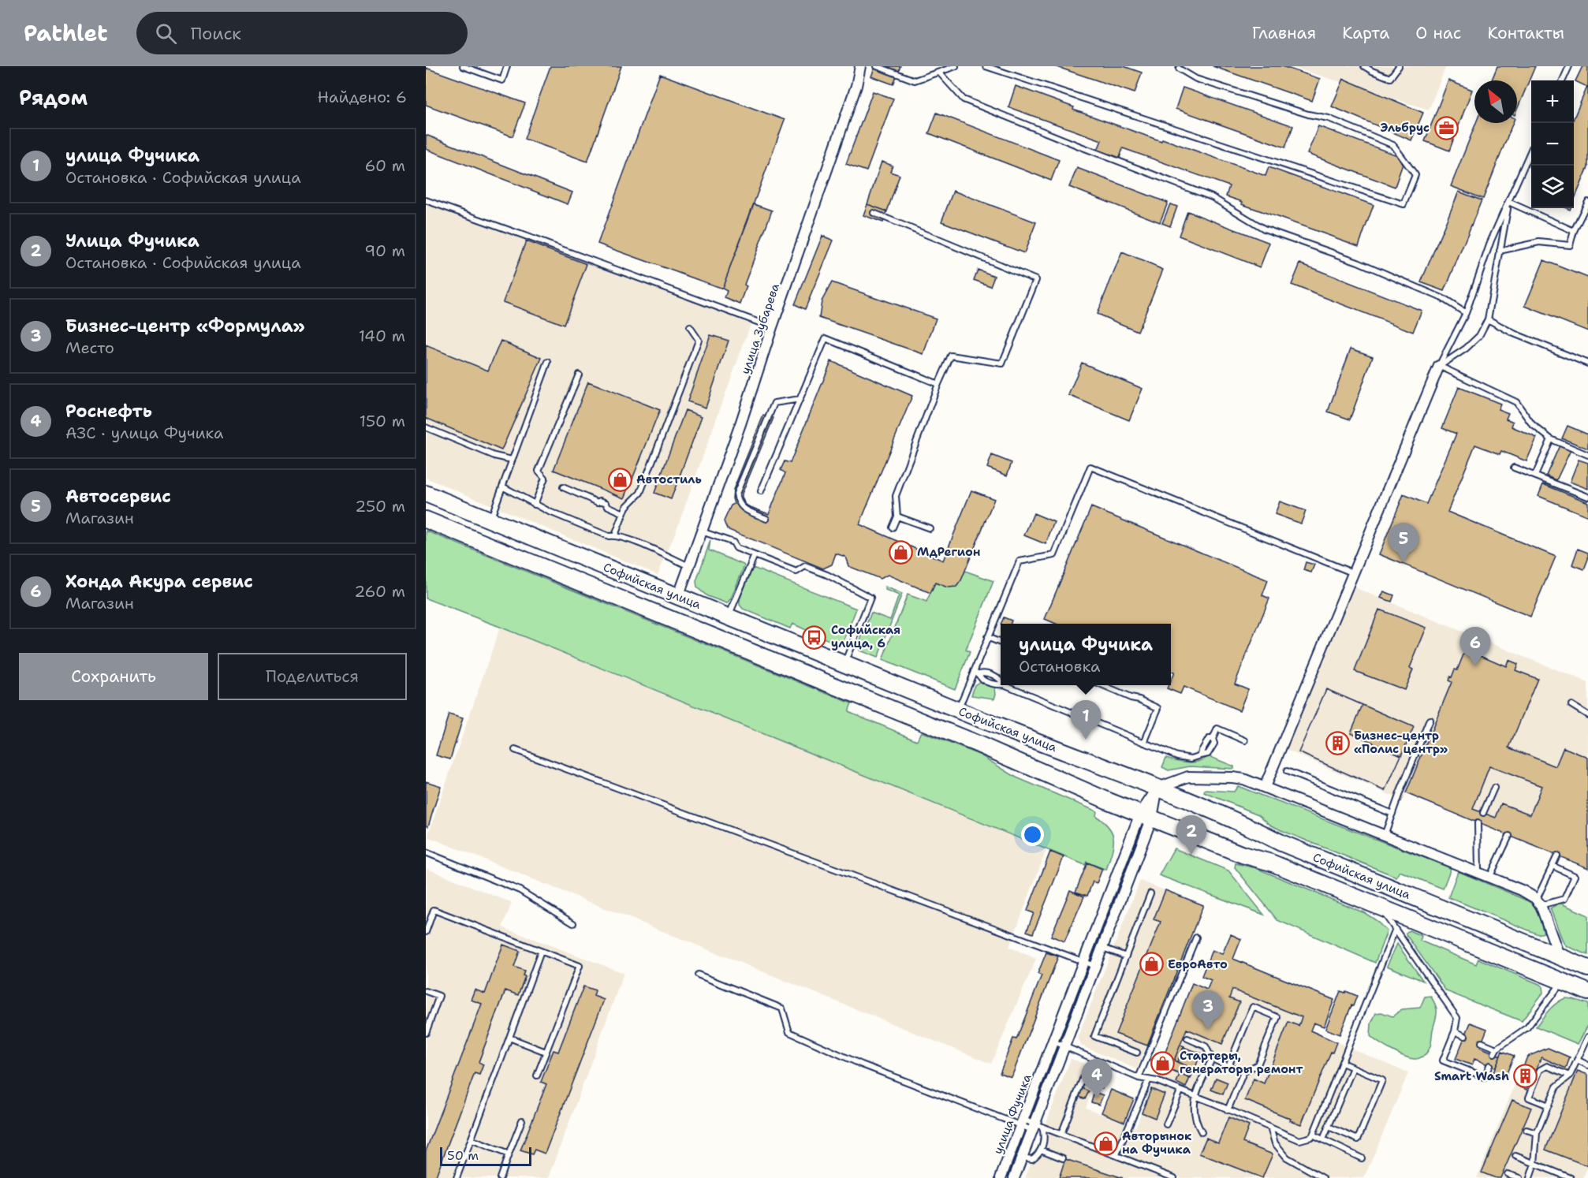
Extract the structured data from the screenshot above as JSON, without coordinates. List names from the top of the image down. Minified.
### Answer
{"streets":{"main road":["Софийская улица"],"street":["улица Зубарева","улица Фучика"]},"crossings":[["улица Зубарева","Софийская улица"],["Софийская улица","улица Фучика"]],"places":{"office":["Эльбрус"],"shop":["Автостиль","МдРегион","ЕвроАвто","Стартеры, генераторы ремонт","Авторынок на Фучика"],"bus stop":["Софийская улица, 6"],"building":["Бизнес-центр «Полис центр»","Smart Wash"]},"scale_bar":"50 m","north":"top left","page":{"header":"Pathlet","search":"Поиск","nav":["Главная","Карта","О нас","Контакты"],"heading":["Рядом","Найдено: 6"],"map_buttons":["+","−"],"list":[{"mark":"1","name":"улица Фучика","note":"Остановка · Софийская улица","value":"60 m"},{"mark":"2","name":"Улица Фучика","note":"Остановка · Софийская улица","value":"90 m"},{"mark":"3","name":"Бизнес-центр «Формула»","note":"Место","value":"140 m"},{"mark":"4","name":"Роснефть","note":"АЗС · улица Фучика","value":"150 m"},{"mark":"5","name":"Автосервис","note":"Магазин","value":"250 m"},{"mark":"6","name":"Хонда Акура сервис","note":"Магазин","value":"260 m"}],"pins":["5","6","1","2","3","4"],"popup":["улица Фучика","Остановка"],"buttons":["Сохранить","Поделиться"],"scale":"50 m"}}
